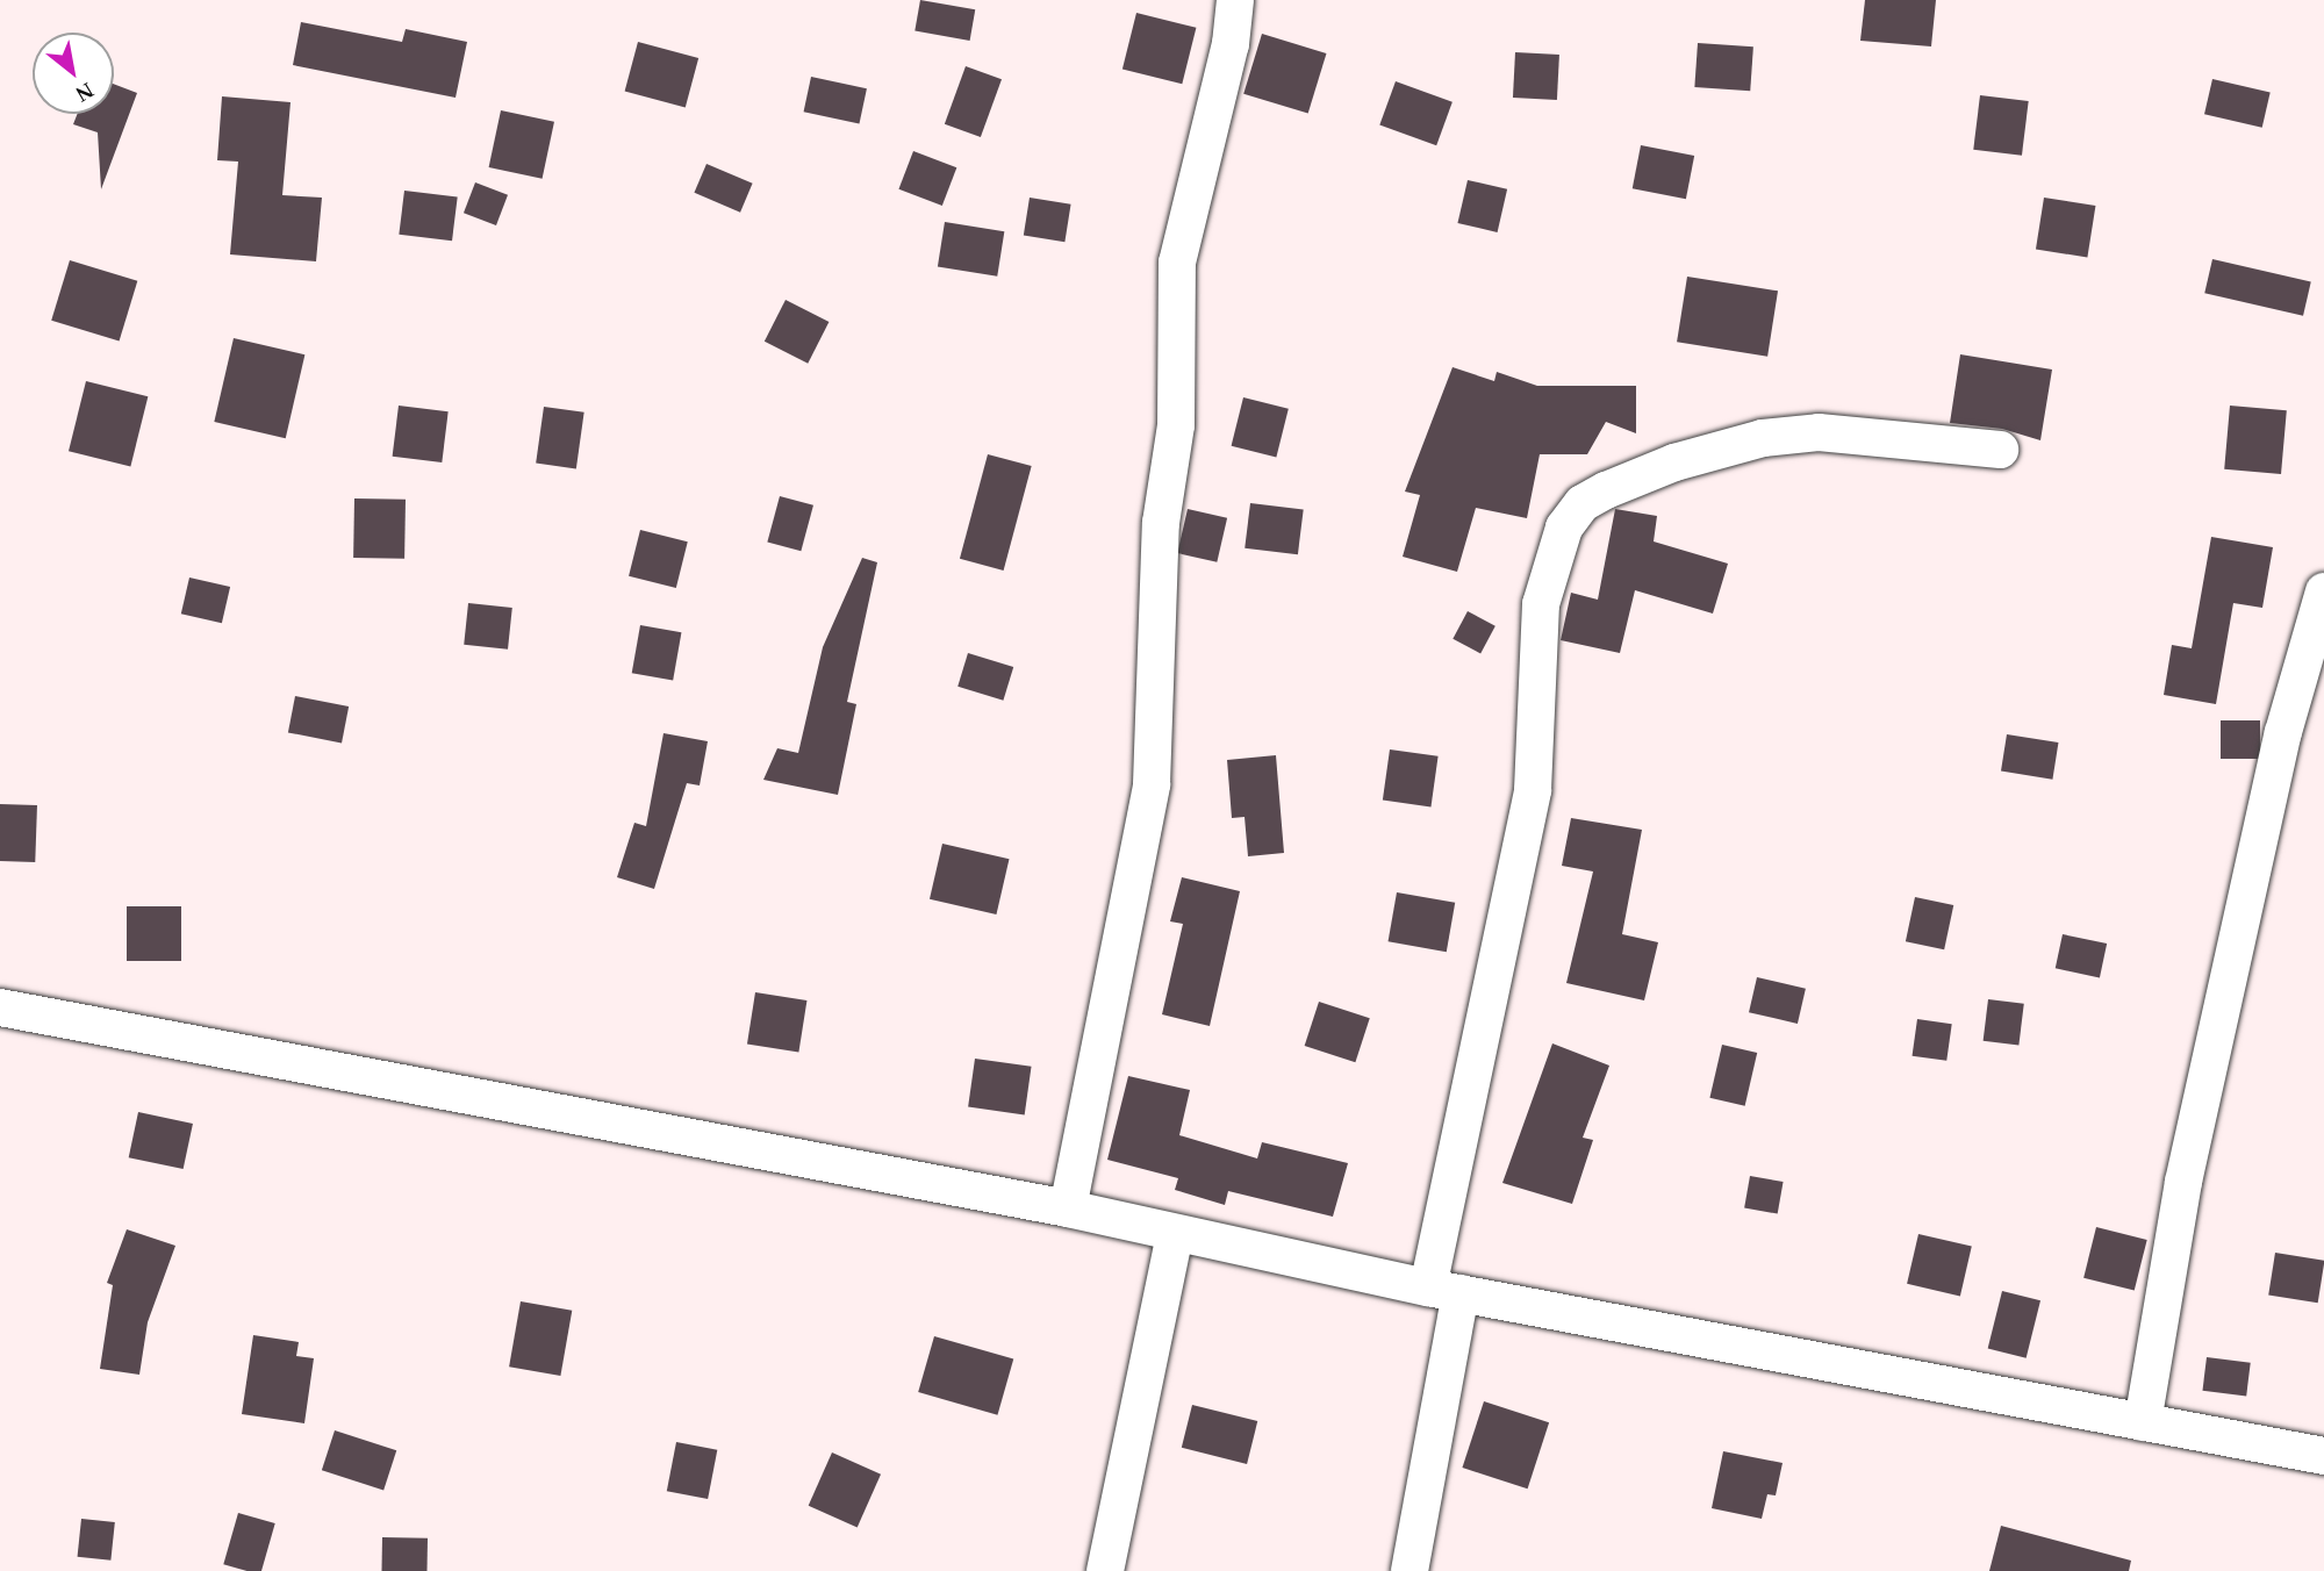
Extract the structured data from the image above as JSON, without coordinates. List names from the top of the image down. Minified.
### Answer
{"north":"bottom right"}
